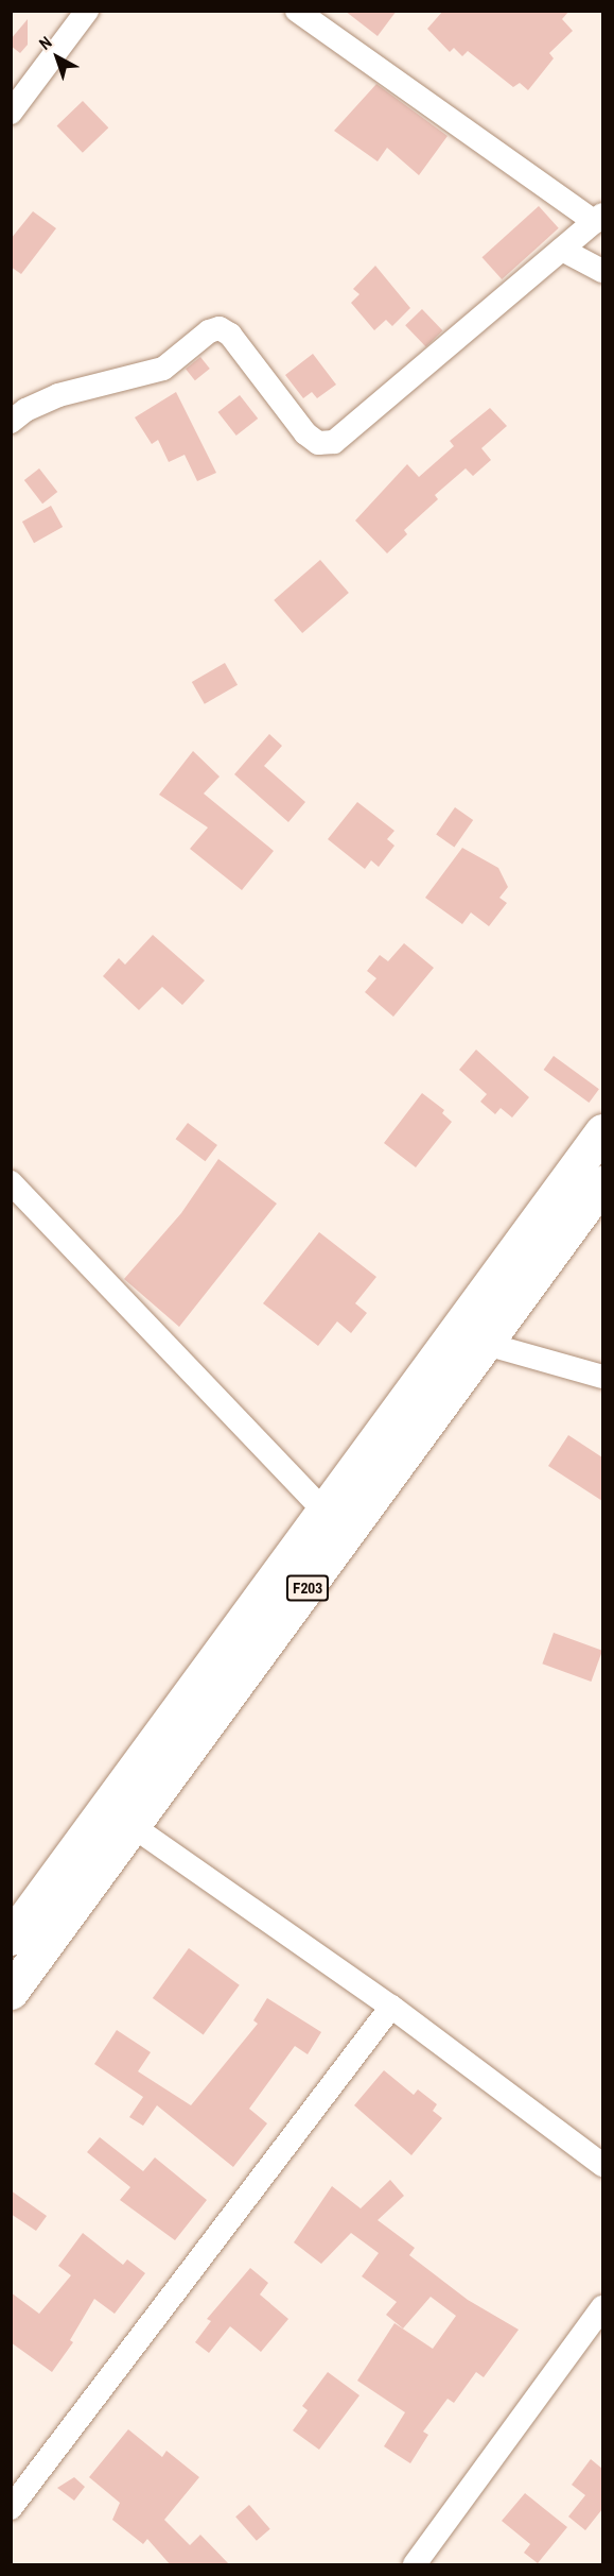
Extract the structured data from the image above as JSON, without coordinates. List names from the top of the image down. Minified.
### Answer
{"streets":{"main road":["F203"]},"north":"top left"}
